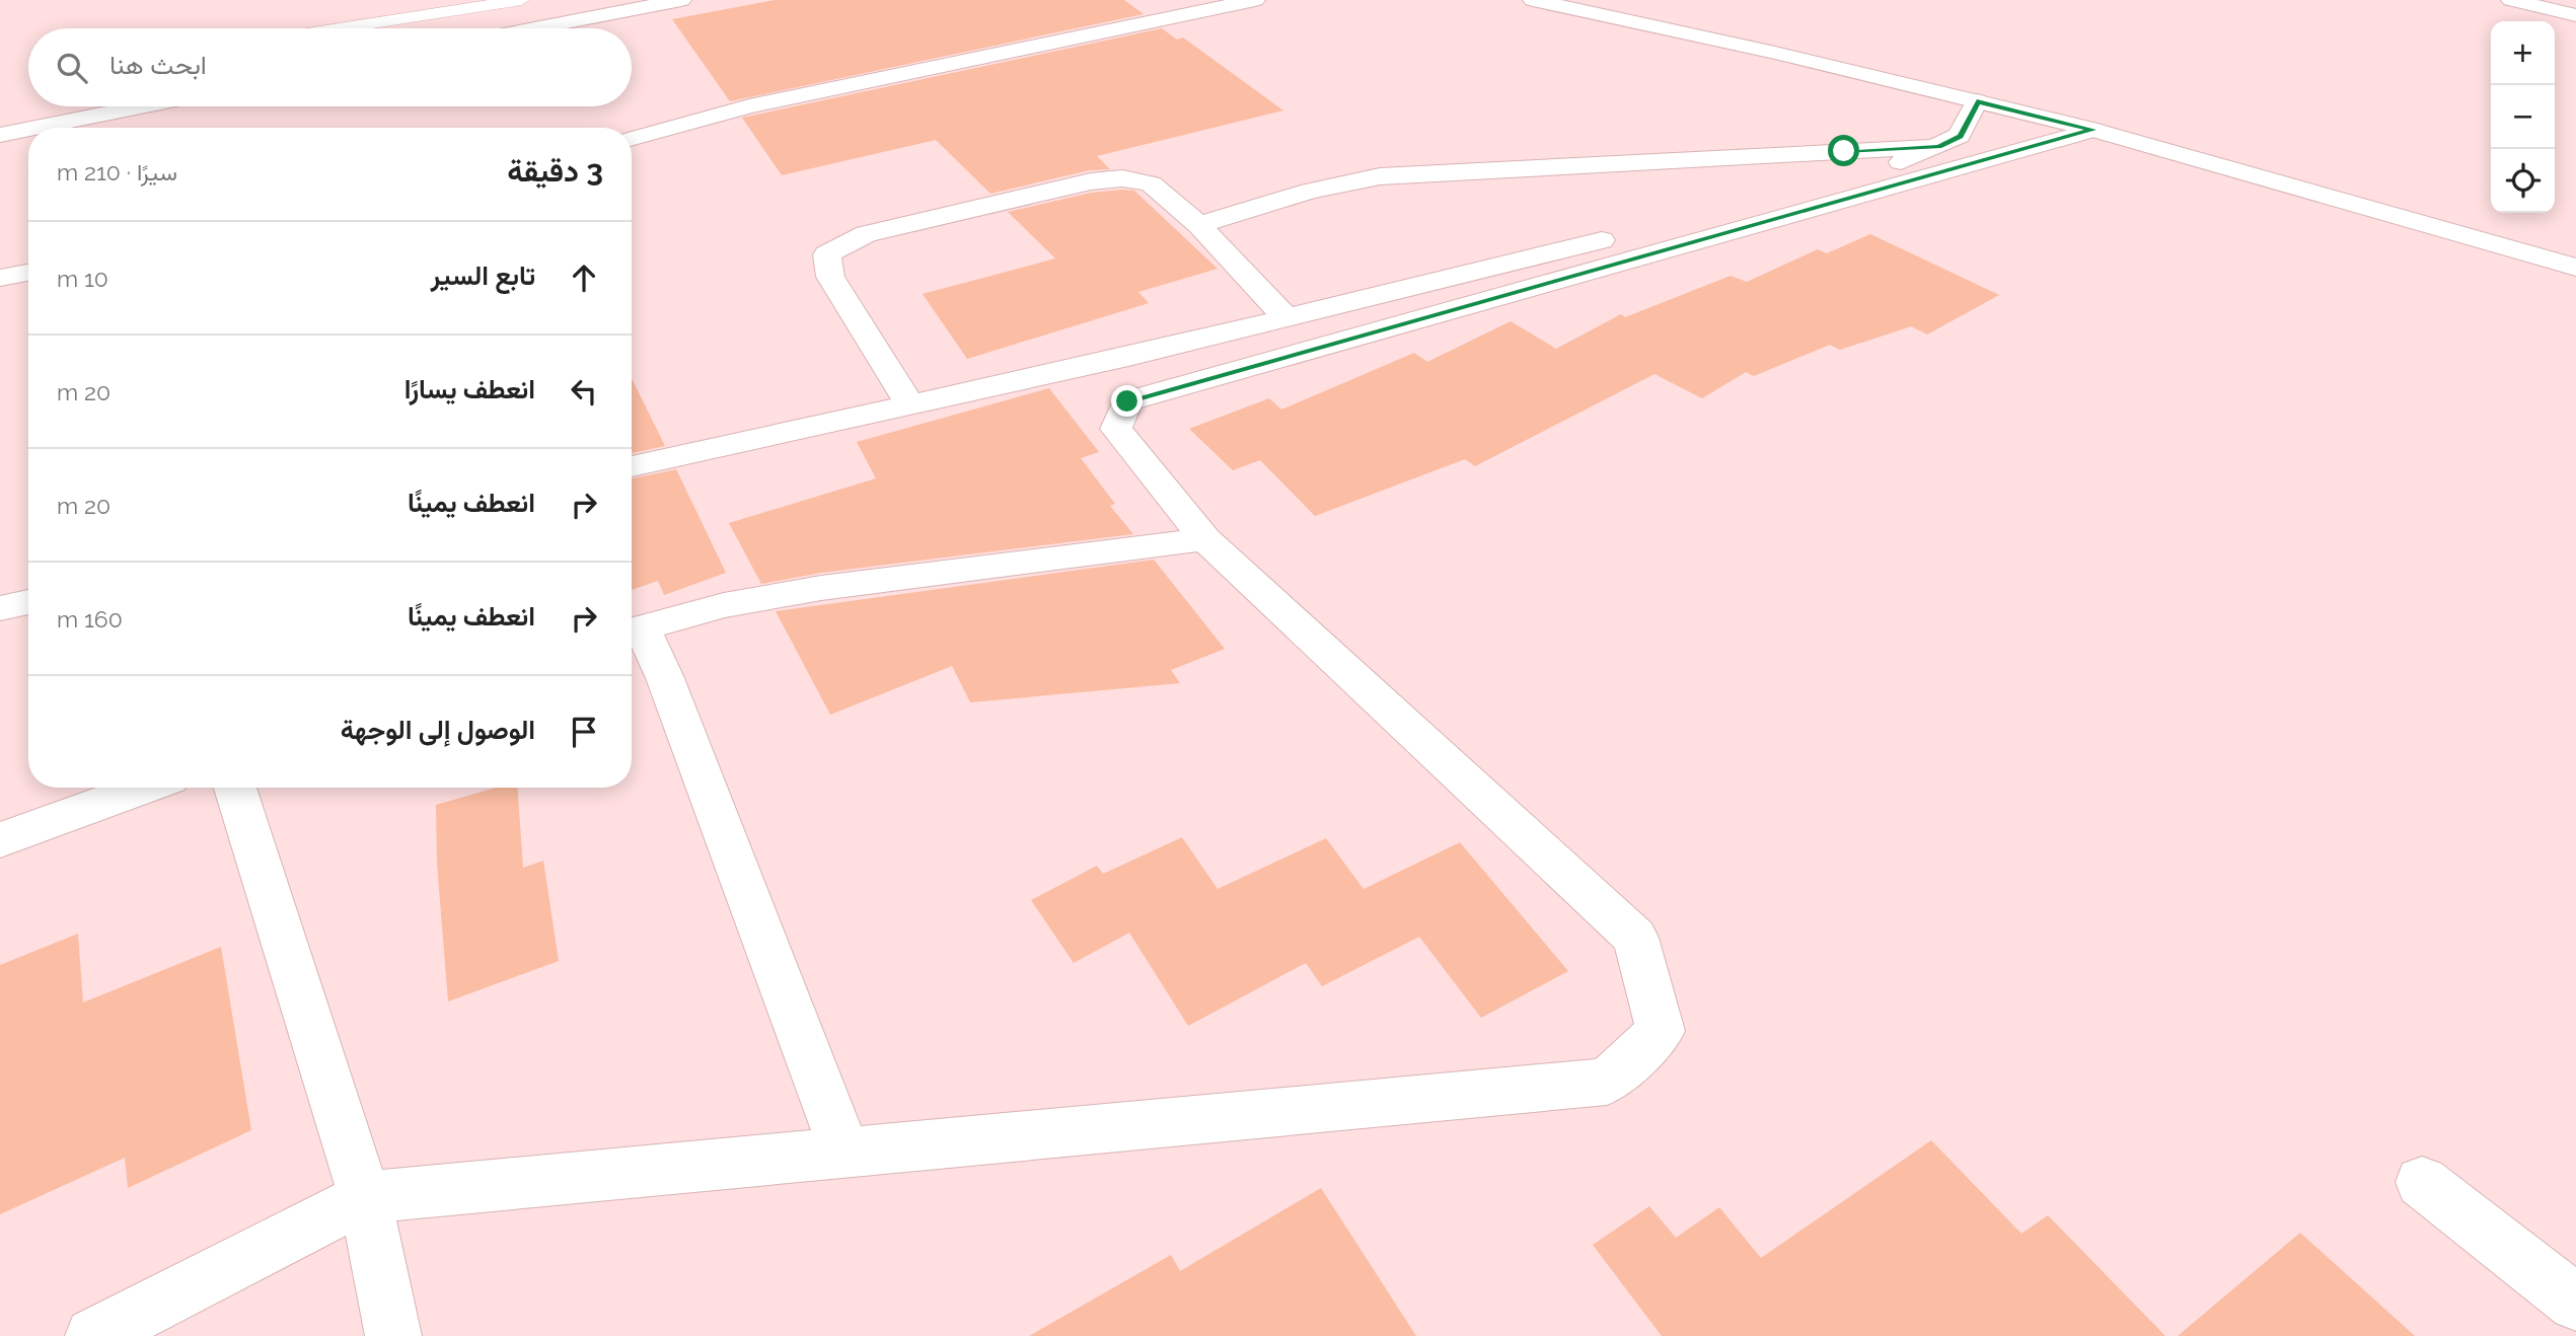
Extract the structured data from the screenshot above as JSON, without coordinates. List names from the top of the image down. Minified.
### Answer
{"page":{"map_buttons":["+","−"],"search":"ابحث هنا","heading":["3 دقيقة","سيرًا · 210 m"],"list":[["تابع السير","10 m"],["انعطف يسارًا","20 m"],["انعطف يمينًا","20 m"],["انعطف يمينًا","160 m"],"الوصول إلى الوجهة"]}}
